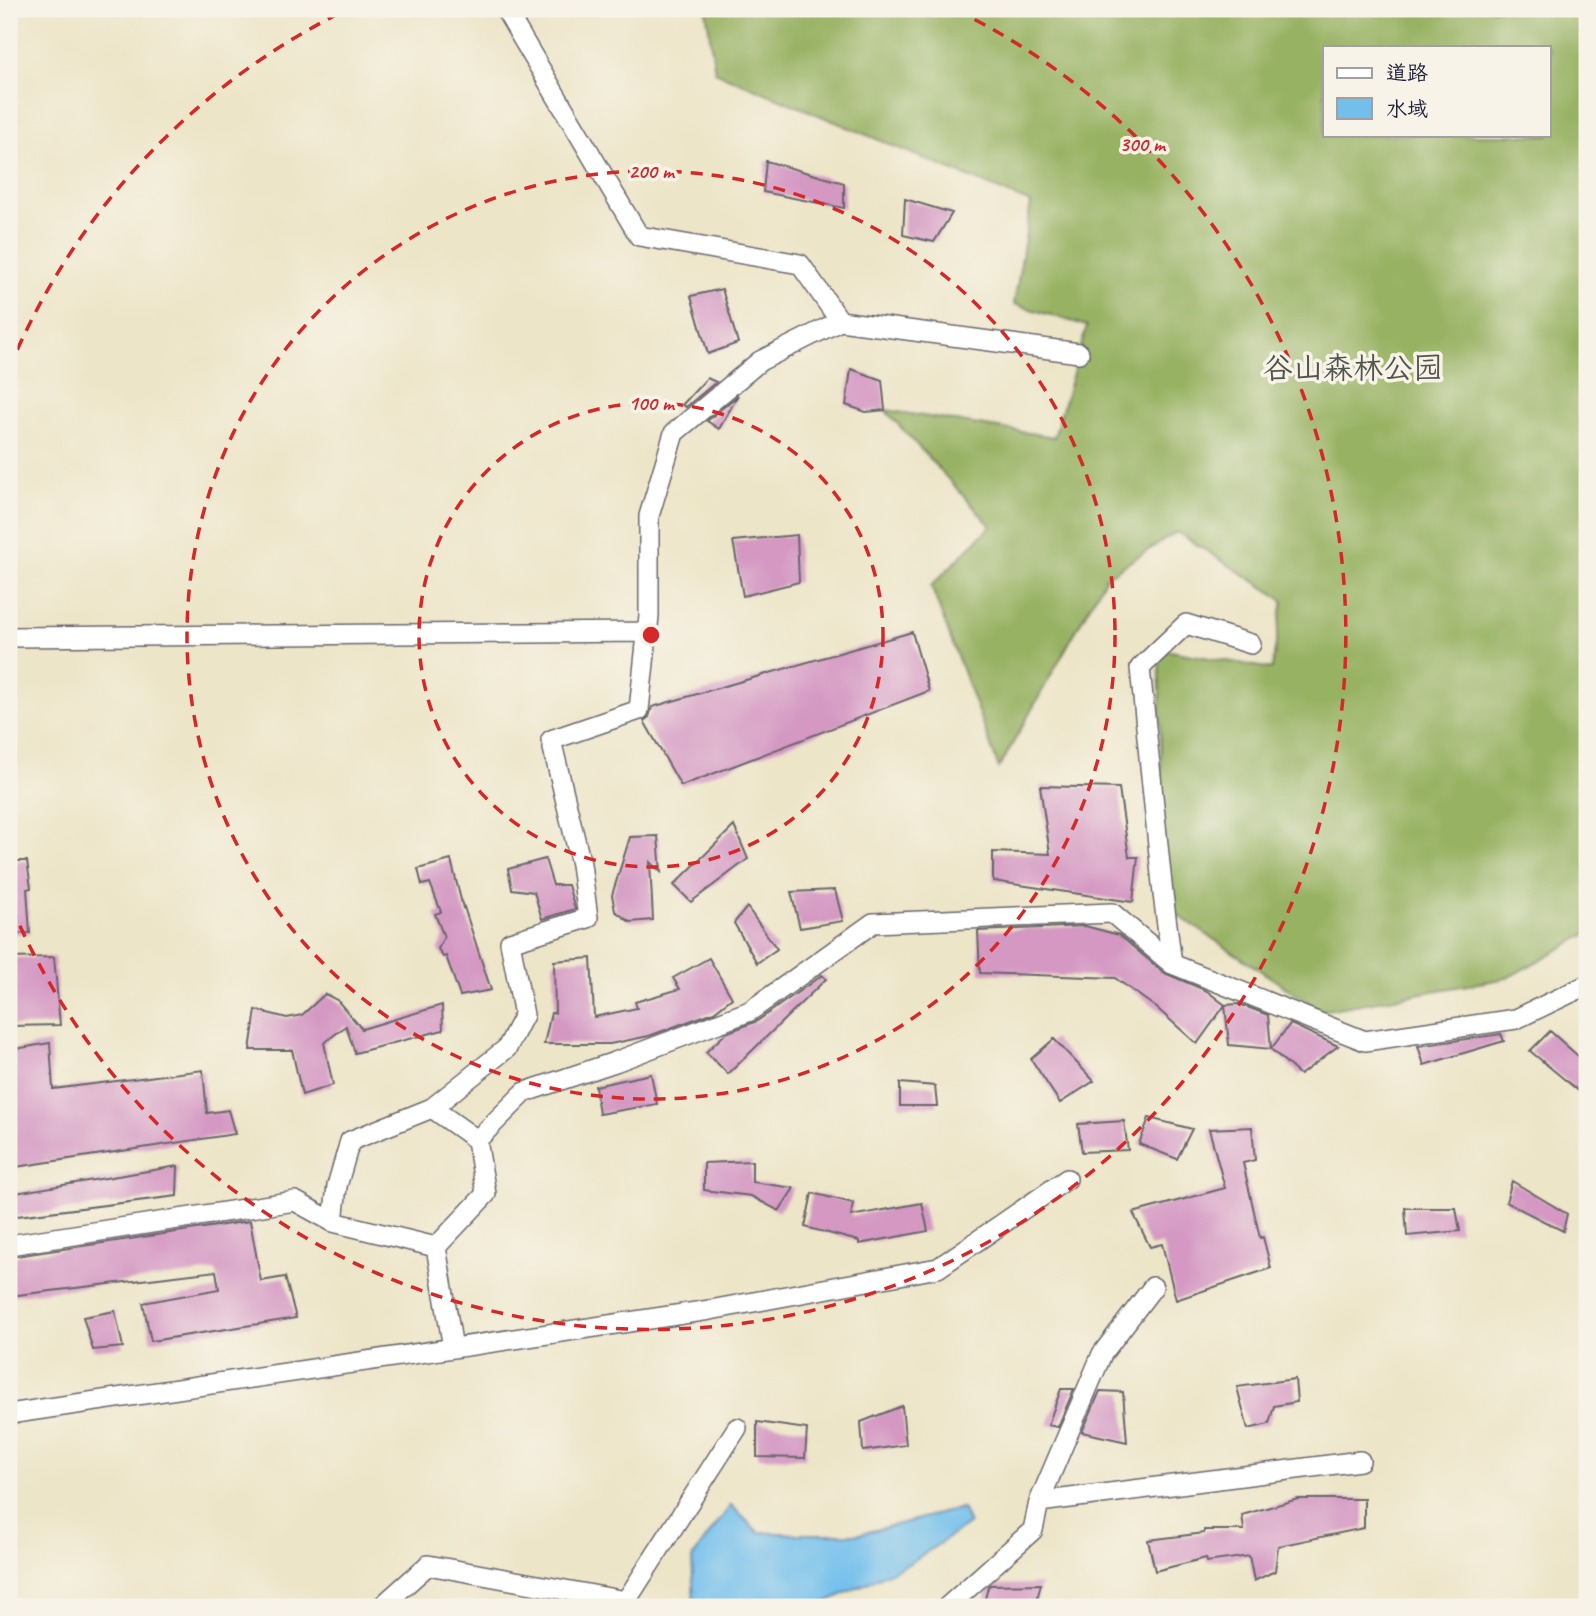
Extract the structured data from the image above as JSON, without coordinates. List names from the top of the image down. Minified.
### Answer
{"parks":["谷山森林公园"],"legend":["道路","水域"],"rings":["300 m","200 m","100 m"]}
